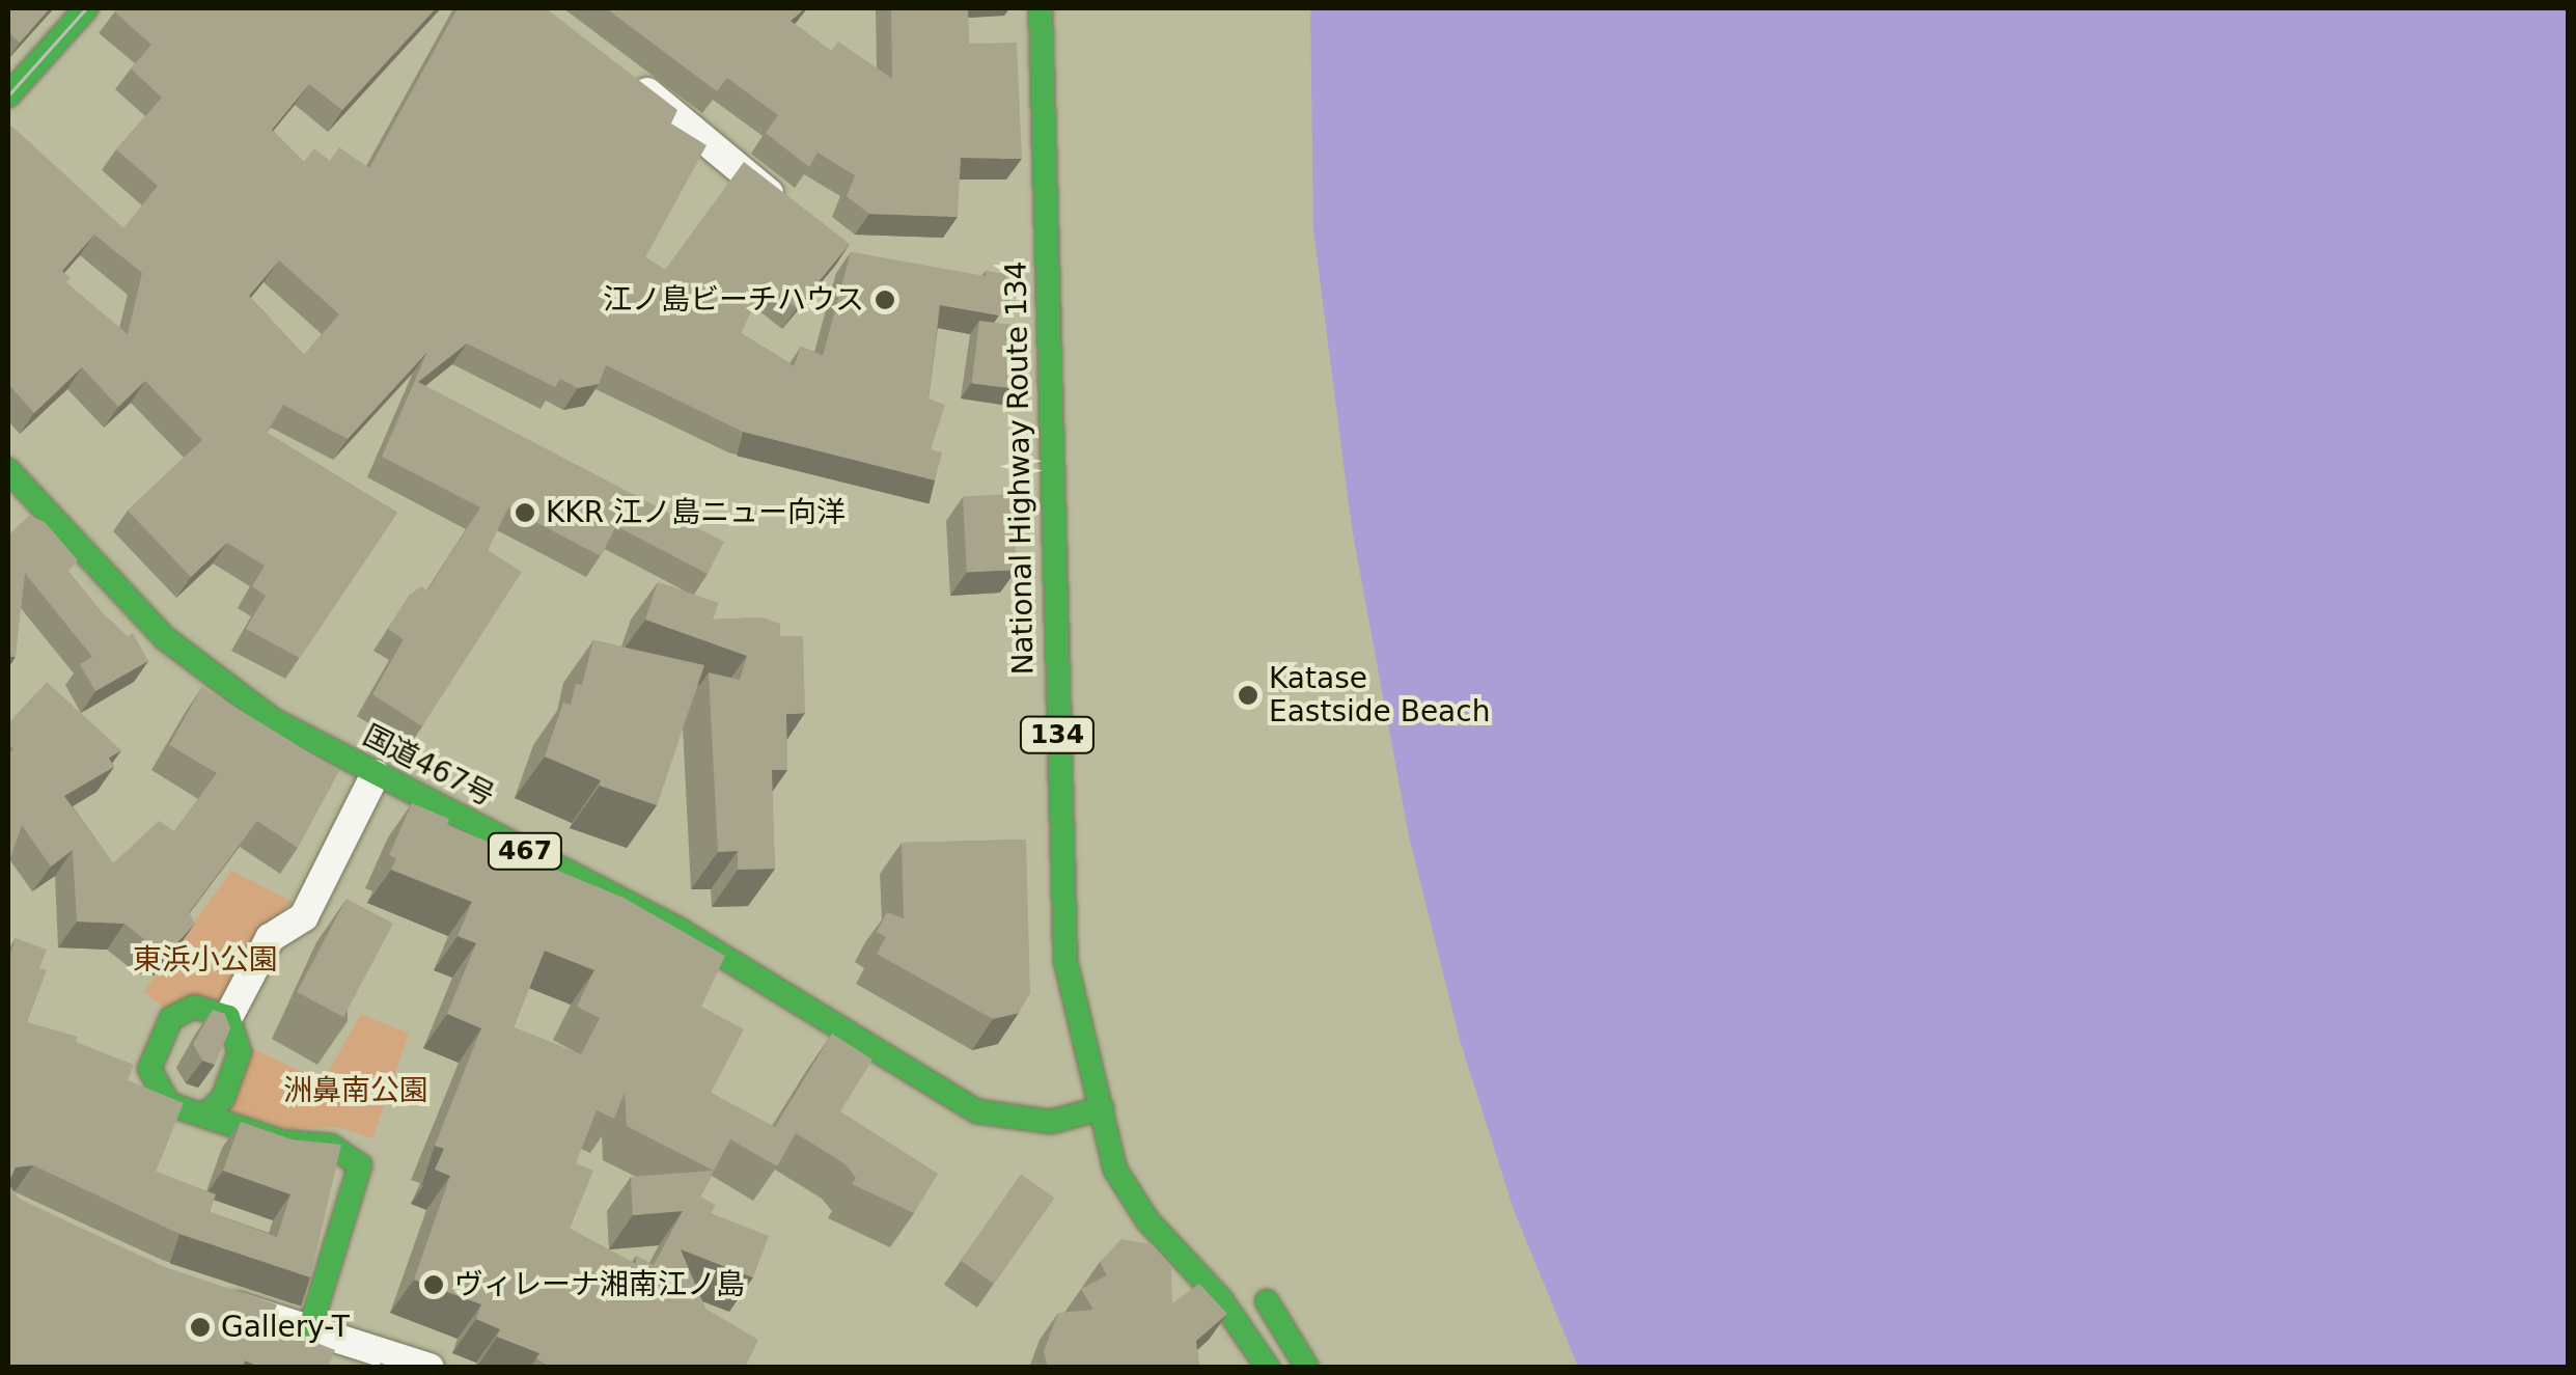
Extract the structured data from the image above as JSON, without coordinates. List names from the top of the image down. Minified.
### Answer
{"streets":{"main road":["National Highway Route 134","134","国道467号","467"]},"crossings":[["National Highway Route 134","国道467号"]],"parks":["東浜小公園","洲鼻南公園"],"places":["江ノ島ビーチハウス","KKR 江ノ島ニュー向洋","Katase Eastside Beach","ヴィレーナ湘南江ノ島","Gallery-T"]}
